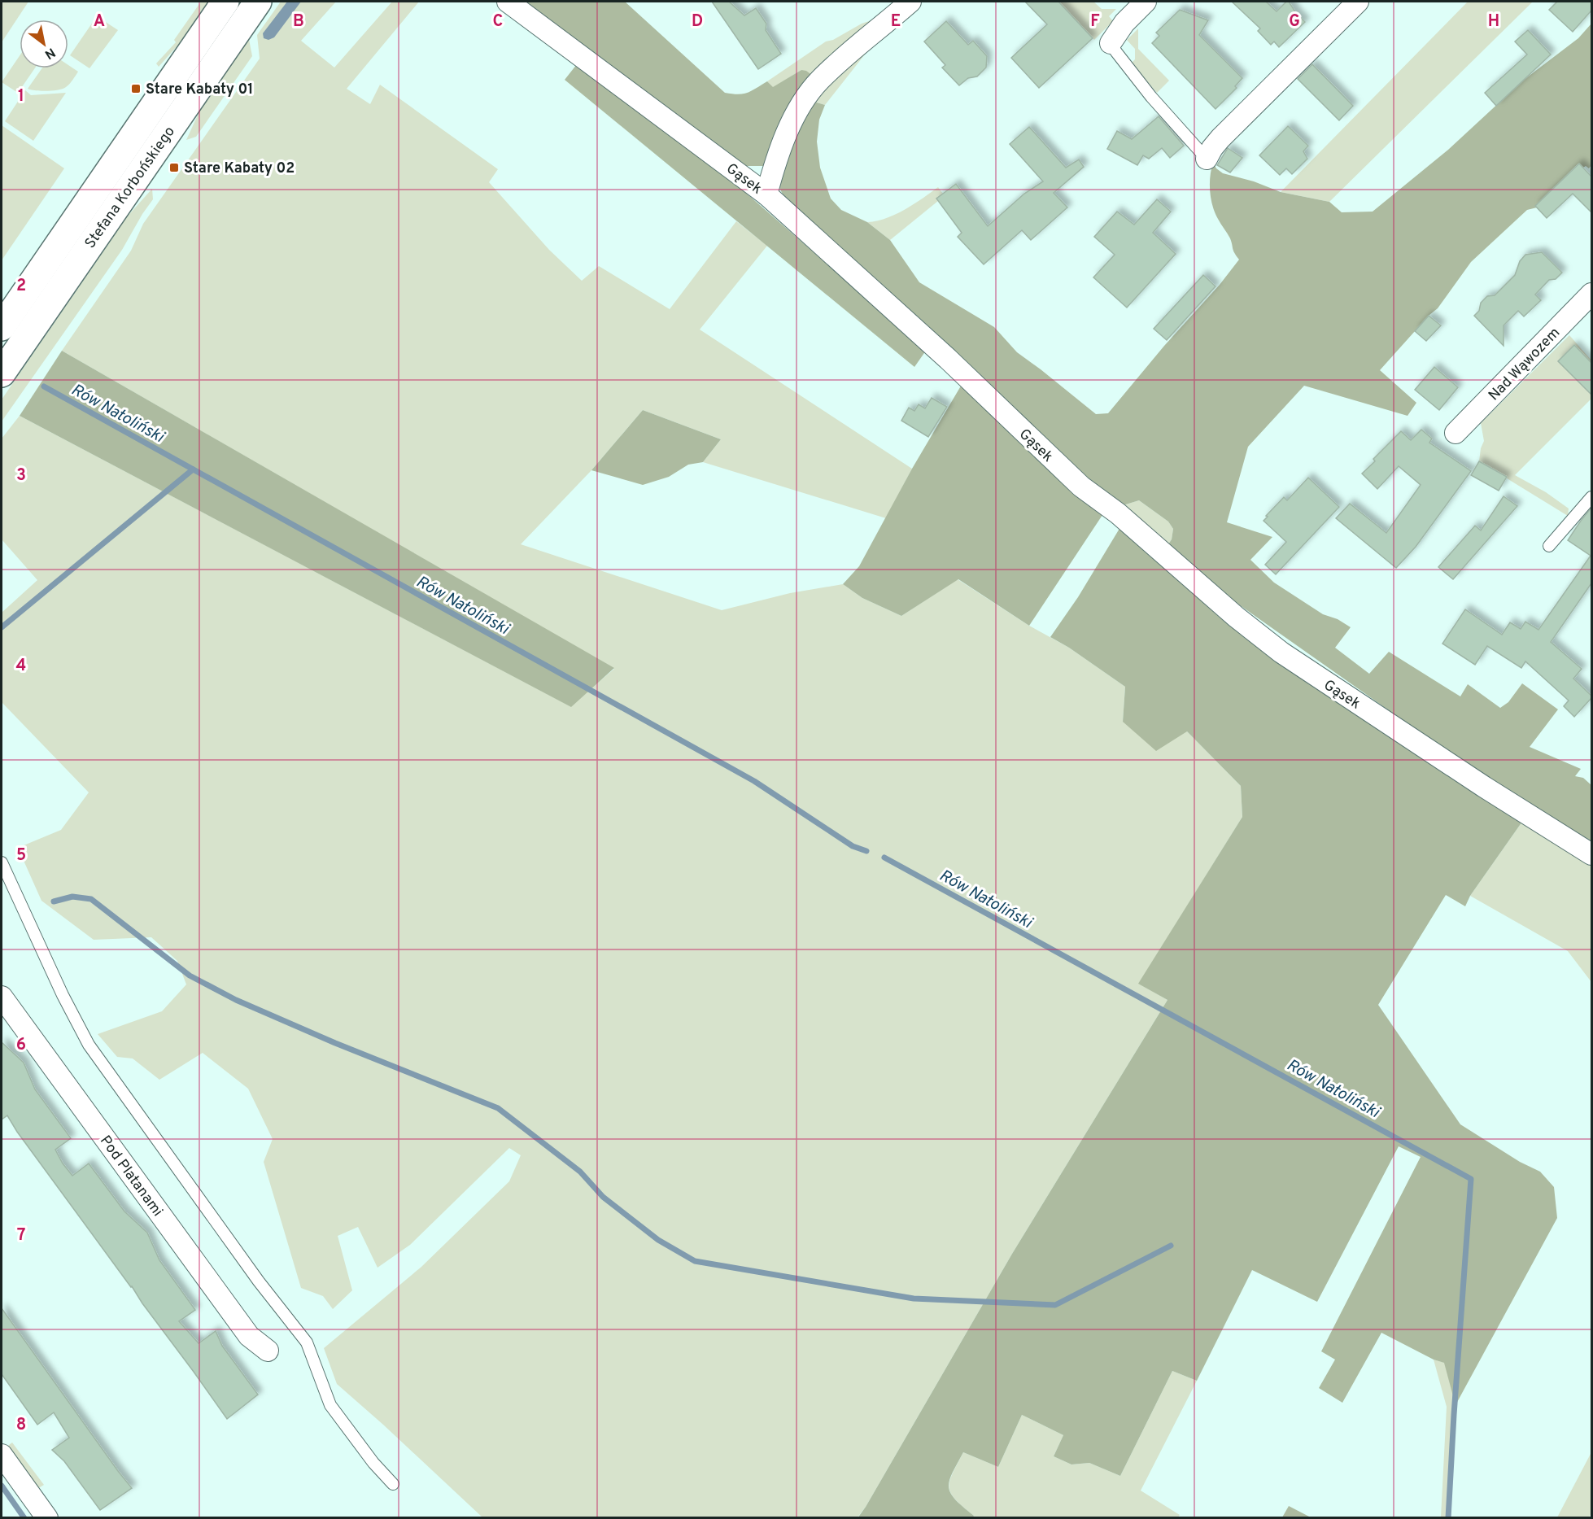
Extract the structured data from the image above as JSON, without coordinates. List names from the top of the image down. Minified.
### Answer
{"streets":{"street":["Gąsek","Stefana Korbońskiego","Nad Wąwozem","Pod Platanami"]},"water":["Rów Natoliński"],"places":{"transit":["Stare Kabaty 01","Stare Kabaty 02"]},"north":"bottom right","grid":{"columns":["A","B","C","D","E","F","G","H"],"rows":["1","2","3","4","5","6","7","8"]}}
